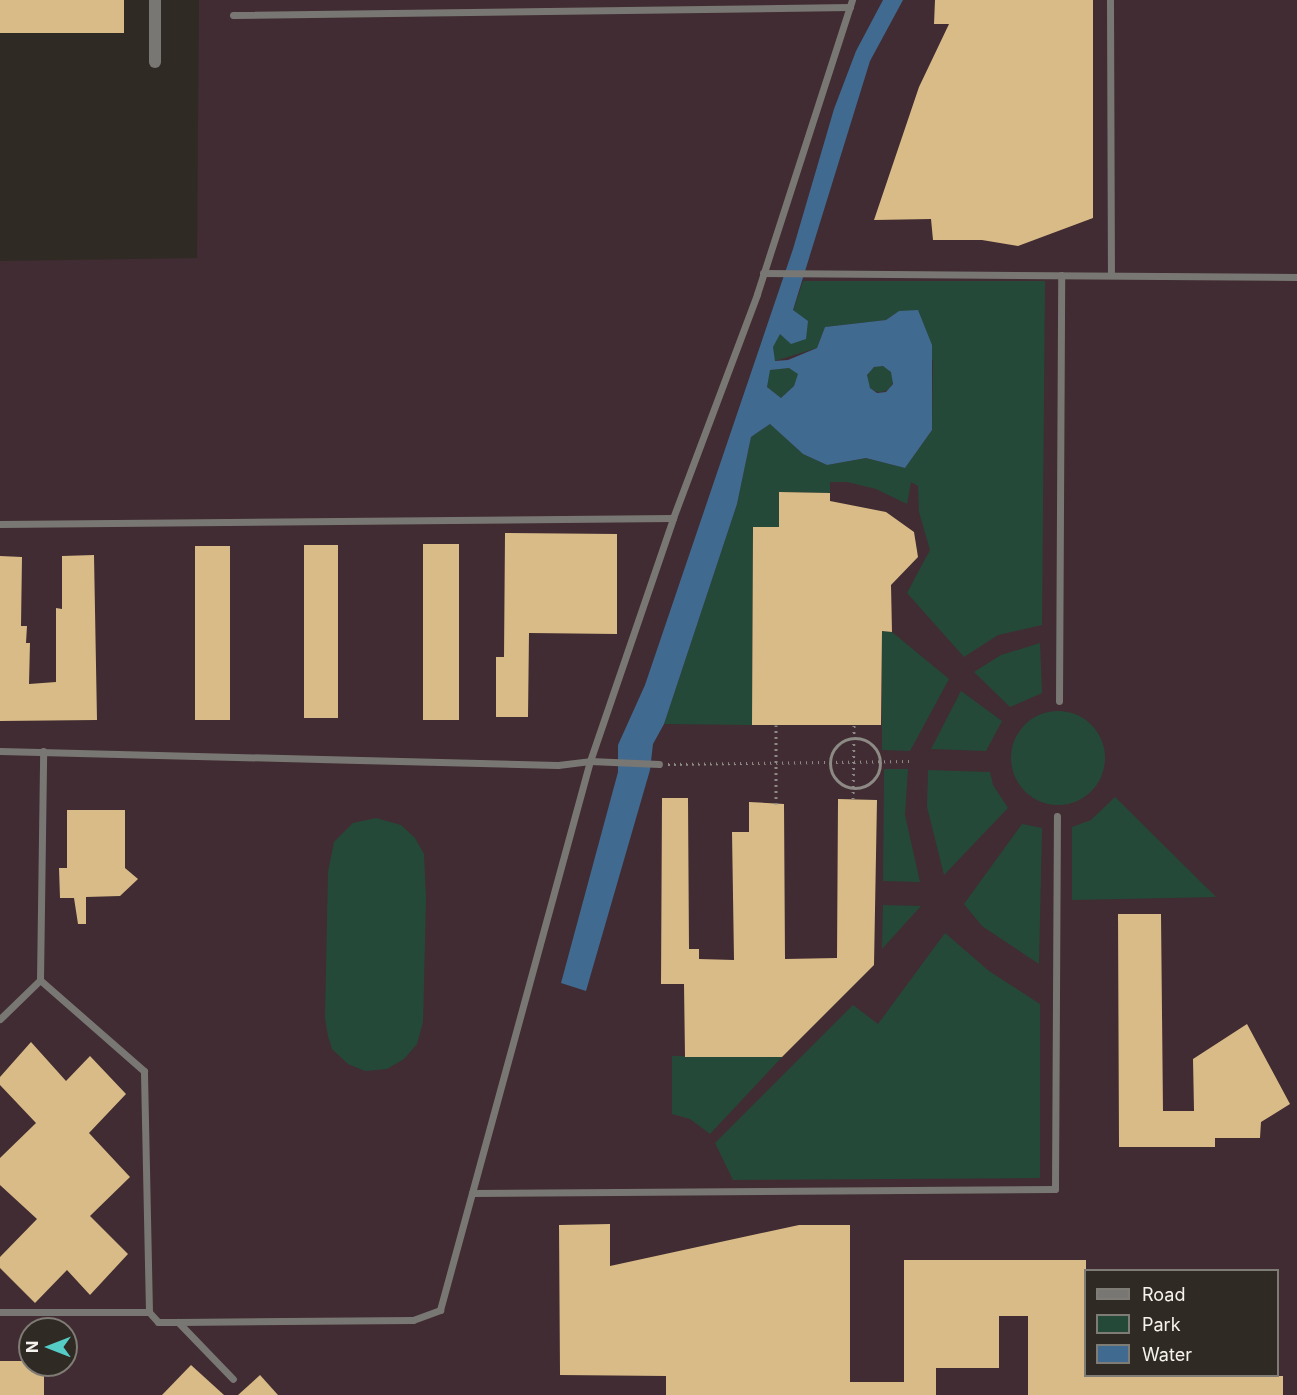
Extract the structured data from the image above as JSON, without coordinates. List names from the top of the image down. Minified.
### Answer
{"legend":["Road","Park","Water"],"north":"left"}
